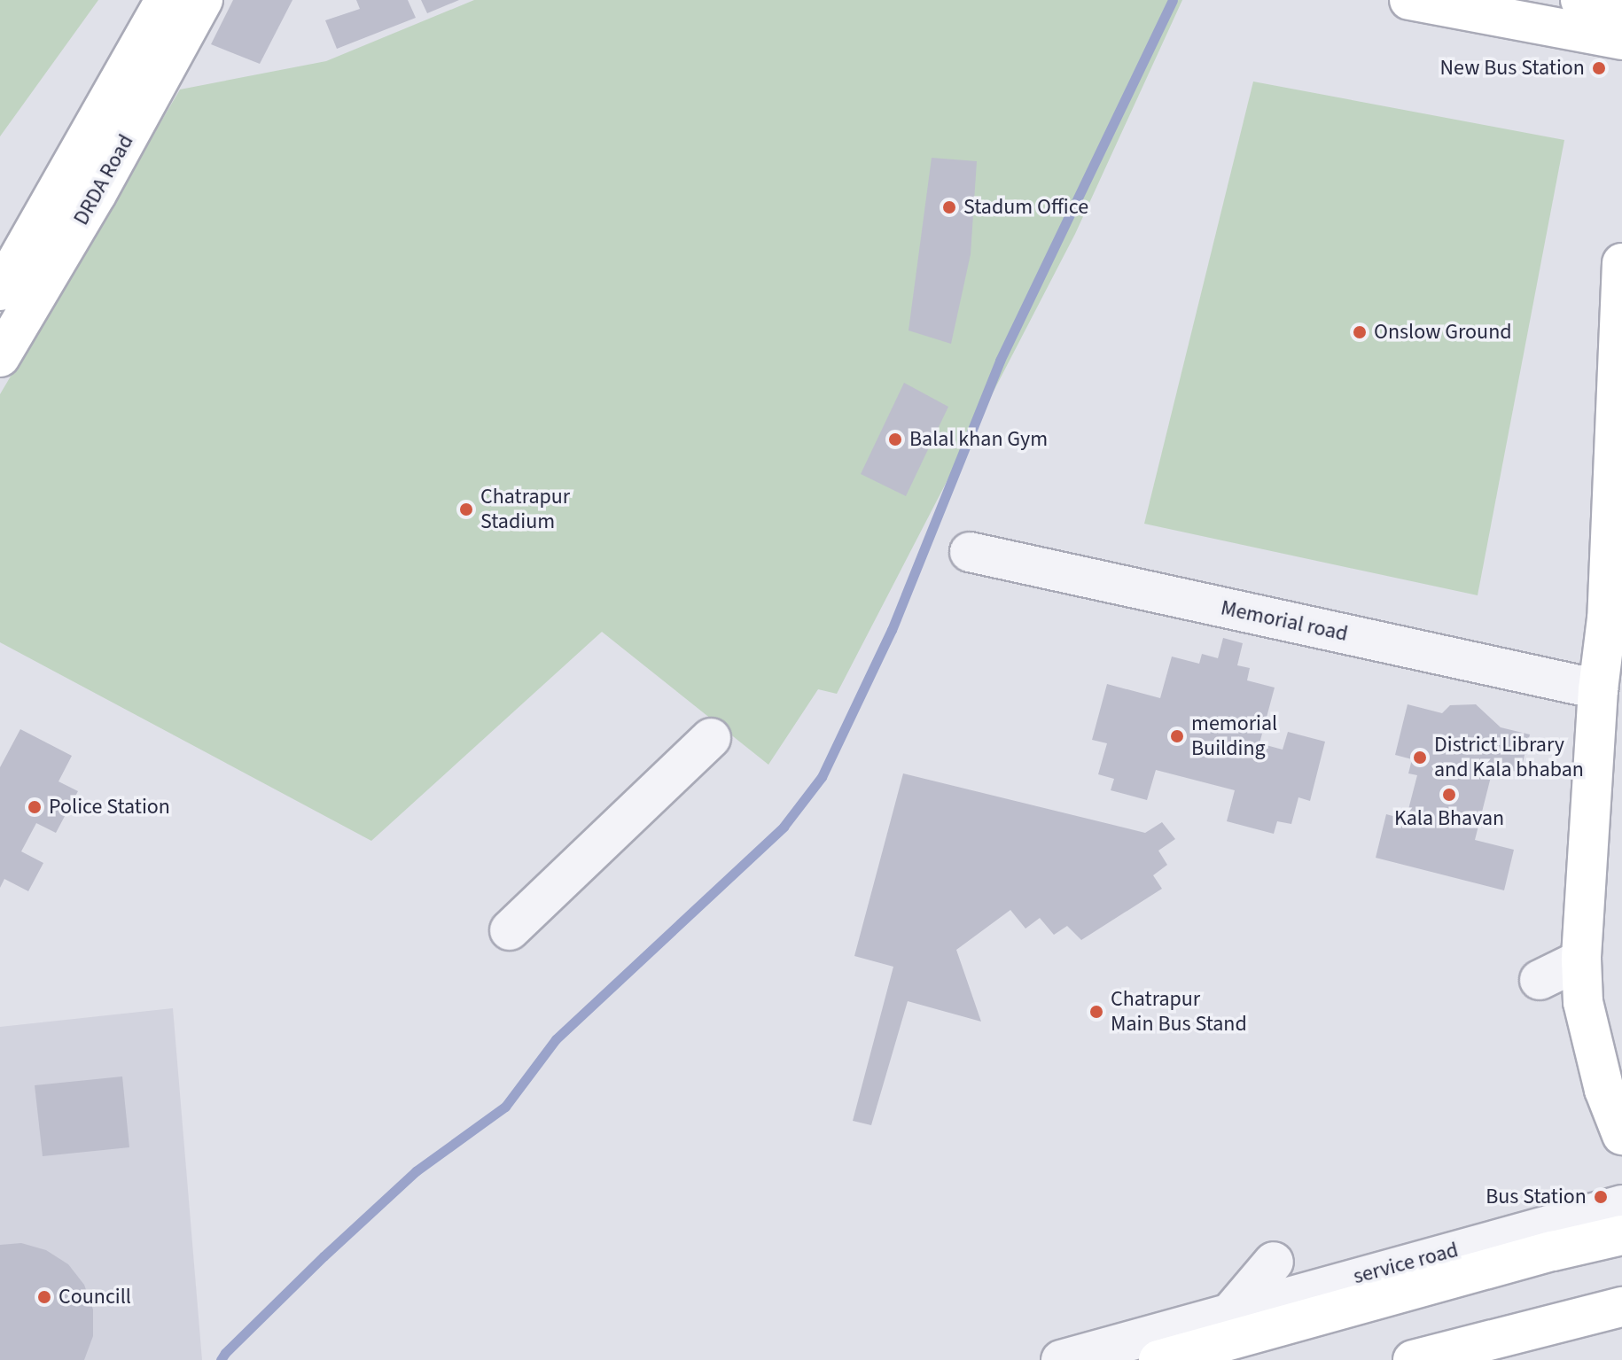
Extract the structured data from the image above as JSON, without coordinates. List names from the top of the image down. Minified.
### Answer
{"streets":{"main road":["DRDA Road"],"street":["Memorial road","service road"]},"places":["New Bus Station","Stadum Office","Onslow Ground","Balal khan Gym","Chatrapur Stadium","memorial Building","District Library and Kala bhaban","Kala Bhavan","Police Station","Chatrapur Main Bus Stand","Bus Station","Councill"]}
